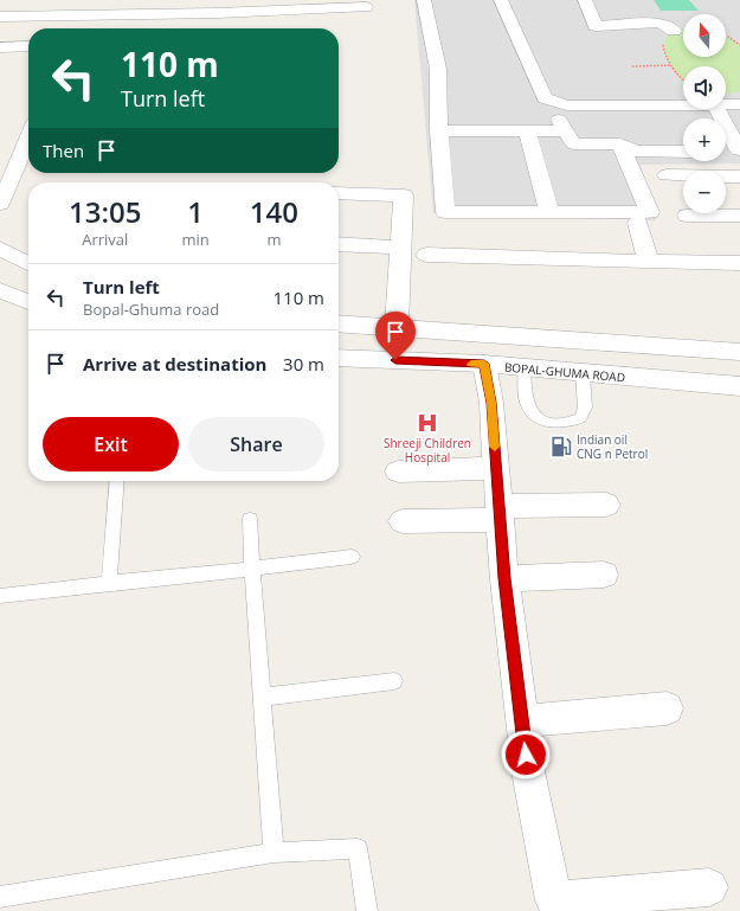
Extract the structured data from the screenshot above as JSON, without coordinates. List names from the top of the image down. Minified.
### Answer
{"streets":{"street":["BOPAL-GHUMA ROAD"]},"places":{"hospital":["Shreeji Children Hospital"],"fuel station":["Indian oil CNG n Petrol"]},"north":"top","page":{"map_buttons":["+","−"],"turn":["110 m","Turn left"],"then":"Then","eta":["13:05","Arrival","1","min","140","m"],"list":[{"name":"Turn left","note":"Bopal-Ghuma road","value":"110 m"},{"name":"Arrive at destination","value":"30 m"}],"buttons":["Exit","Share"]}}
